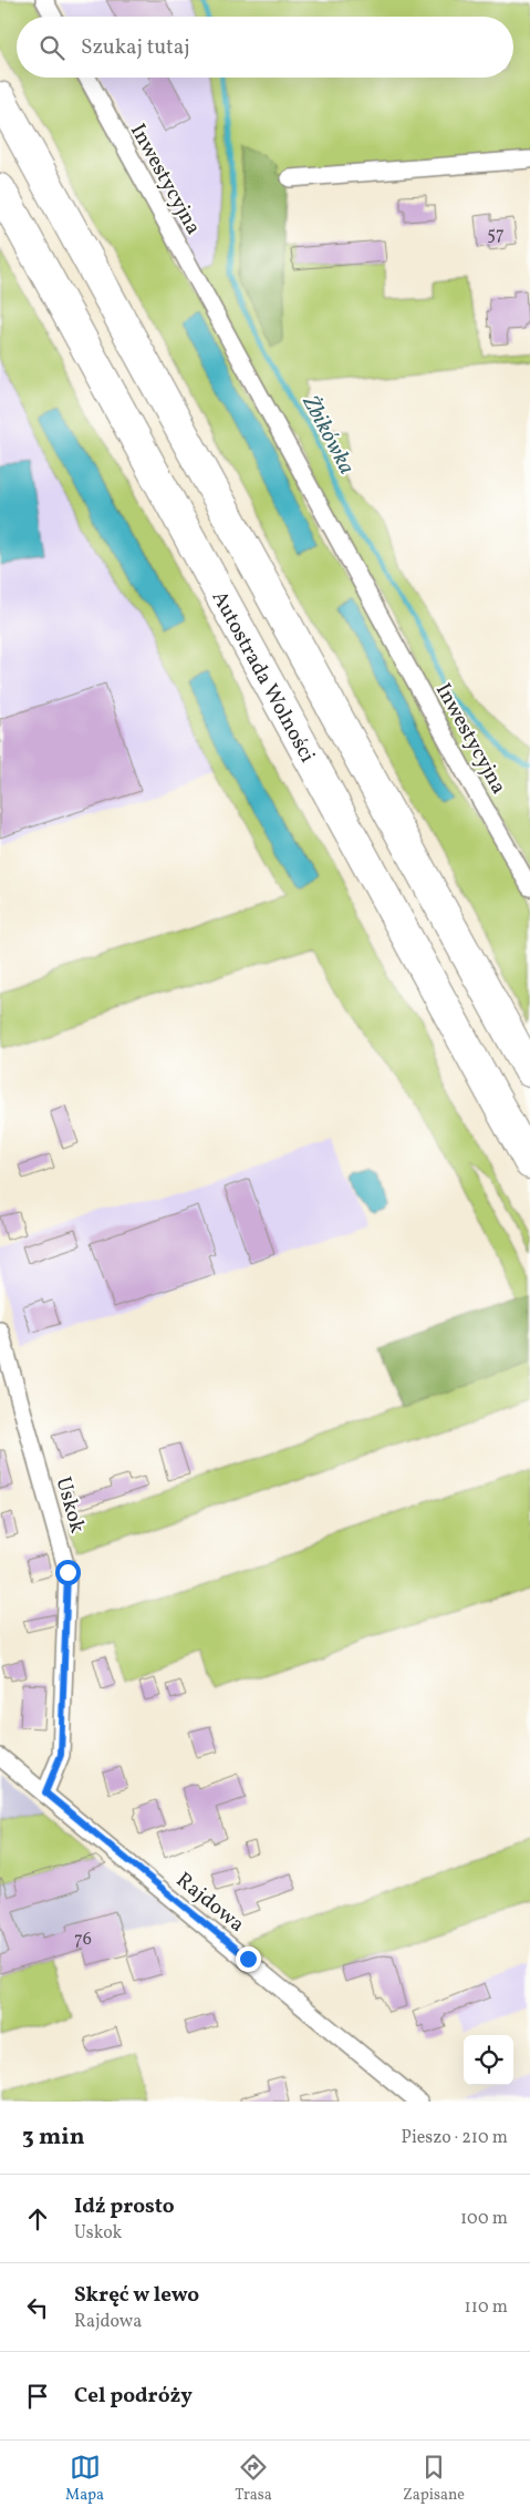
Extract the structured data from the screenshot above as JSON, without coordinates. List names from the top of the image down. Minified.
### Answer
{"streets":{"highway":["Autostrada Wolności"],"street":["Inwestycyjna","Uskok","Rajdowa"]},"crossings":[["Uskok","Rajdowa"]],"water":["Żbikówka"],"house_numbers":["57","76"],"page":{"search":"Szukaj tutaj","heading":["3 min","Pieszo · 210 m"],"list":[["Idź prosto","Uskok","100 m"],["Skręć w lewo","Rajdowa","110 m"],"Cel podróży"],"nav":["Mapa","Trasa","Zapisane"]}}
